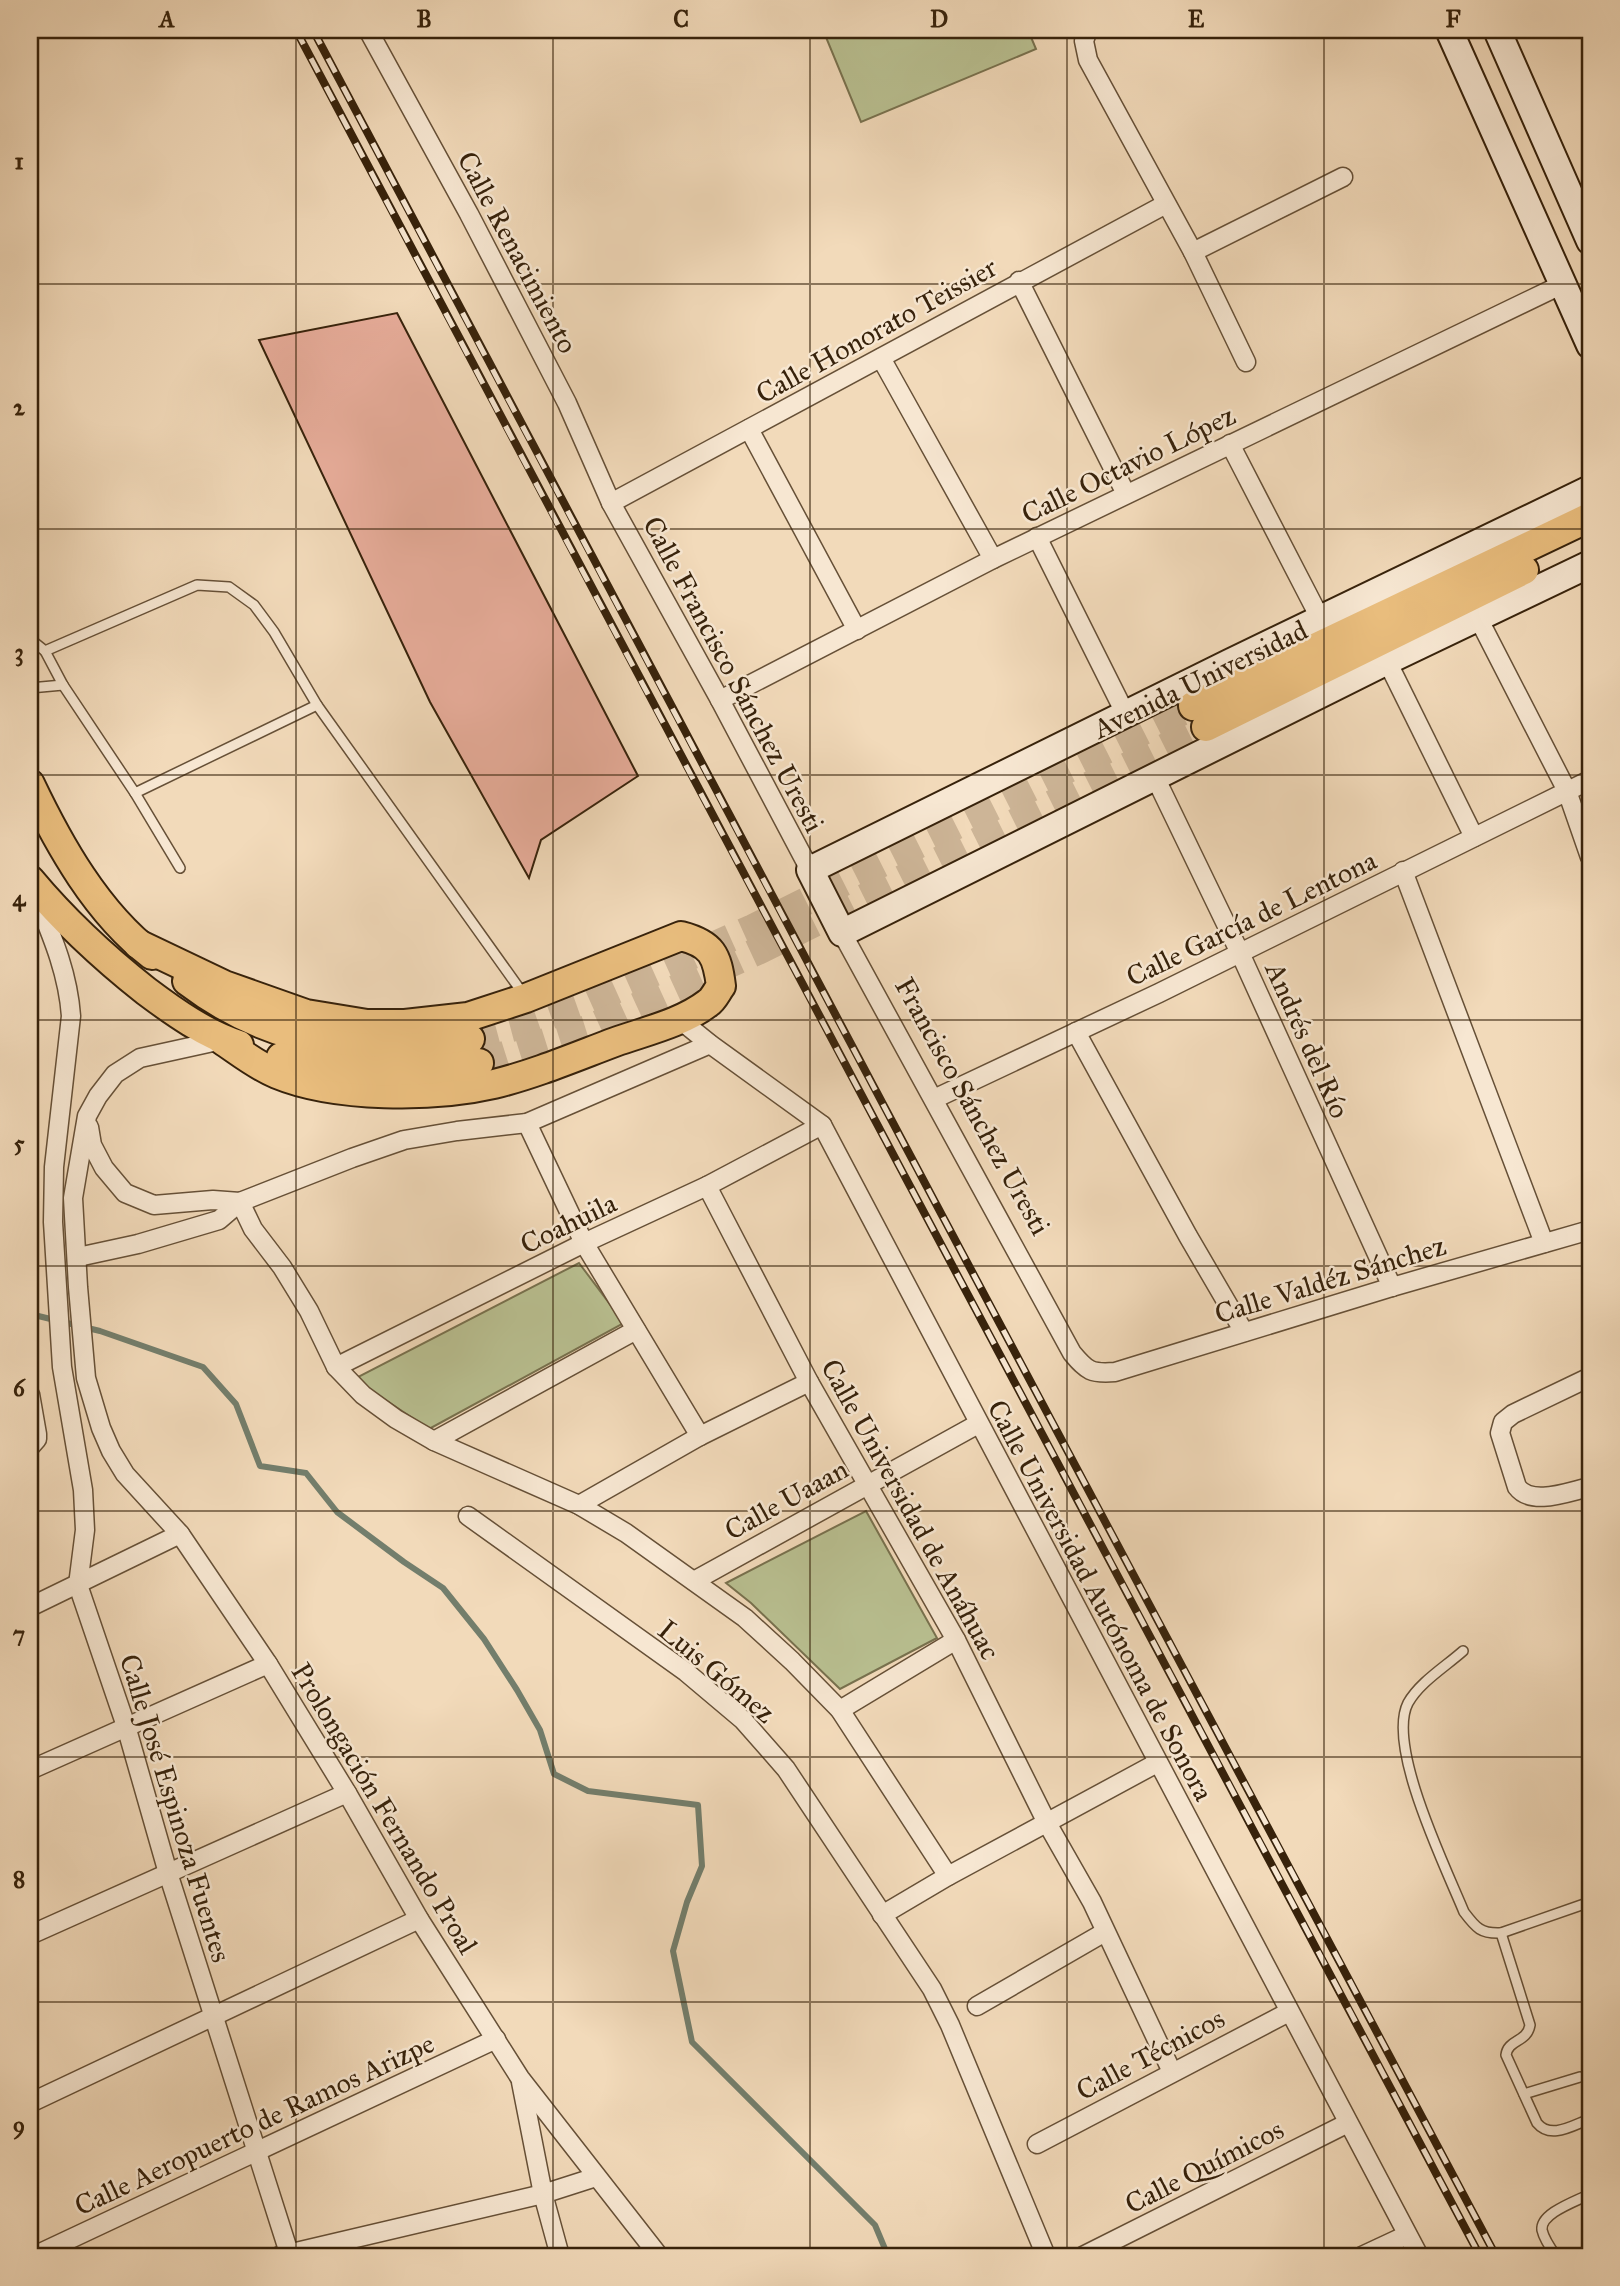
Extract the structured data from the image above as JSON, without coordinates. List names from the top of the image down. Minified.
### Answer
{"streets":{"main road":["Avenida Universidad"],"street":["Calle Renacimiento","Calle Honorato Teissier","Calle Octavio López","Calle Francisco Sánchez Uresti","Calle García de Lentona","Andrés del Río","Francisco Sánchez Uresti","Coahuila","Calle Valdéz Sánchez","Calle Uaaan","Calle Universidad de Anáhuac","Calle Universidad Autónoma de Sonora","Luis Gómez","Calle José Espinoza Fuentes","Prolongación Fernando Proal","Calle Técnicos","Calle Aeropuerto de Ramos Arizpe","Calle Químicos"]},"crossings":[["Calle Renacimiento","Calle Honorato Teissier"],["Calle Renacimiento","Calle Francisco Sánchez Uresti"],["Calle Honorato Teissier","Calle Francisco Sánchez Uresti"],["Calle Octavio López","Calle Francisco Sánchez Uresti"],["Calle Francisco Sánchez Uresti","Avenida Universidad"],["Calle Francisco Sánchez Uresti","Francisco Sánchez Uresti"],["Avenida Universidad","Andrés del Río"],["Avenida Universidad","Francisco Sánchez Uresti"],["Calle García de Lentona","Andrés del Río"],["Calle García de Lentona","Francisco Sánchez Uresti"],["Andrés del Río","Calle Valdéz Sánchez"],["Francisco Sánchez Uresti","Calle Valdéz Sánchez"],["Coahuila","Calle Universidad de Anáhuac"],["Coahuila","Calle Universidad Autónoma de Sonora"],["Calle Uaaan","Calle Universidad de Anáhuac"],["Calle Uaaan","Calle Universidad Autónoma de Sonora"],["Calle Universidad de Anáhuac","Calle Técnicos"],["Calle Universidad Autónoma de Sonora","Calle Técnicos"],["Calle Universidad Autónoma de Sonora","Calle Químicos"],["Calle José Espinoza Fuentes","Calle Aeropuerto de Ramos Arizpe"],["Prolongación Fernando Proal","Calle Aeropuerto de Ramos Arizpe"]],"grid":{"columns":["A","B","C","D","E","F"],"rows":["1","2","3","4","5","6","7","8","9"]}}
